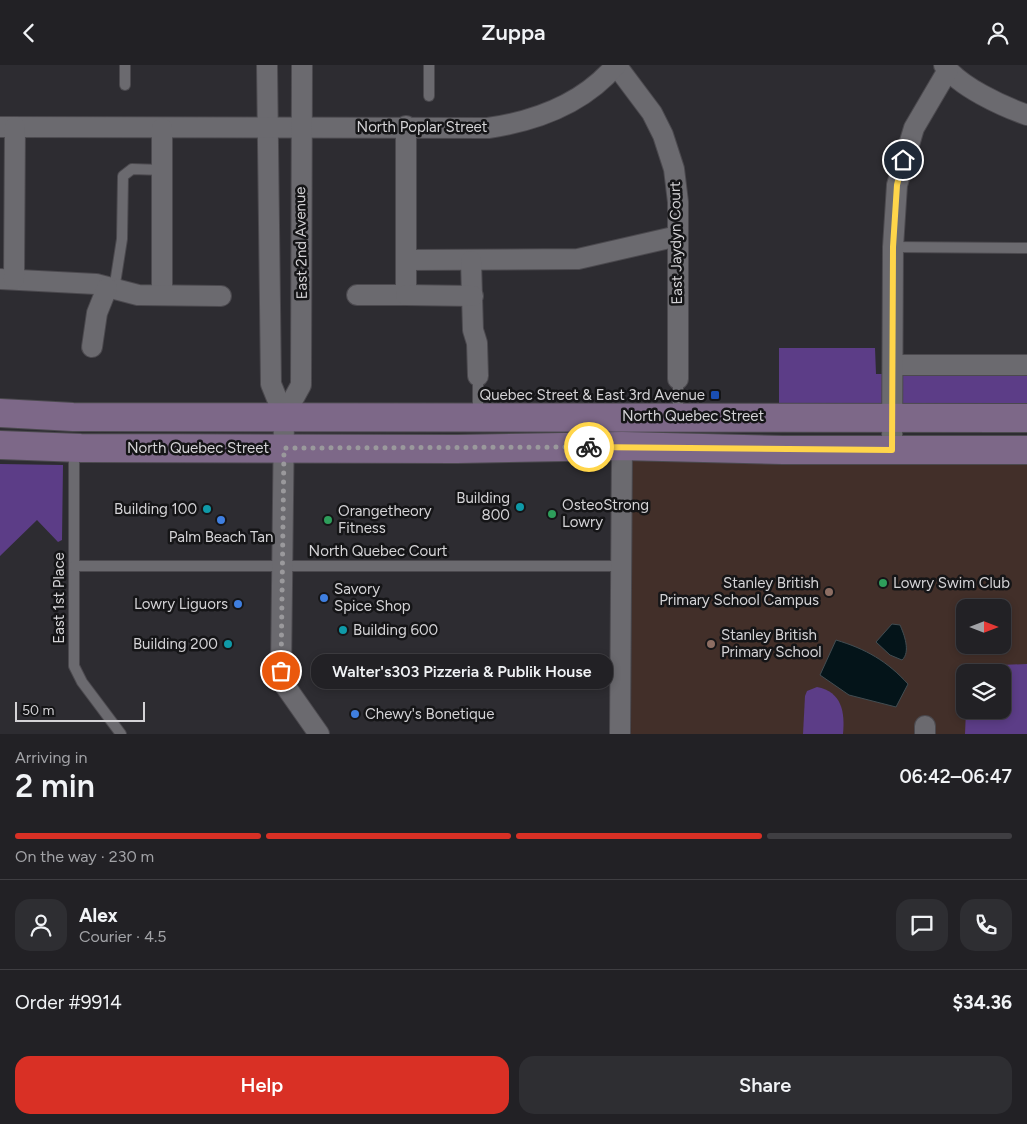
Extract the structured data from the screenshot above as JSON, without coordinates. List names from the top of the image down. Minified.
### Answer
{"streets":{"main road":["North Quebec Street"],"street":["North Poplar Street","East 2nd Avenue","East Jaydyn Court"],"lane":["North Quebec Court","East 1st Place"]},"crossings":[["North Poplar Street","East 2nd Avenue"],["North Poplar Street","East Jaydyn Court"],["East 2nd Avenue","North Quebec Street"],["East 2nd Avenue","North Quebec Court"],["North Quebec Street","East 1st Place"],["North Quebec Court","East 1st Place"]],"places":{"transit":["Quebec Street & East 3rd Avenue"],"other":["Building 800","Building 100","OsteoStrong Lowry","Palm Beach Tan","Orangetheory Fitness","Lowry Swim Club","Stanley British Primary School Campus","Savory Spice Shop","Lowry Liguors","Building 600","Building 200","Stanley British Primary School","Walter's303 Pizzeria & Publik House","Chewy's Bonetique"]},"scale_bar":"50 m","north":"right","page":{"header":"Zuppa","bubble":"Walter's303 Pizzeria & Publik House","scale":"50 m","heading":["2 min","Arriving in","06:42–06:47"],"panel":["Alex","Courier · 4.5","Order #9914","$34.36"],"bar":"On the way · 230 m","buttons":["Help","Share"]}}
